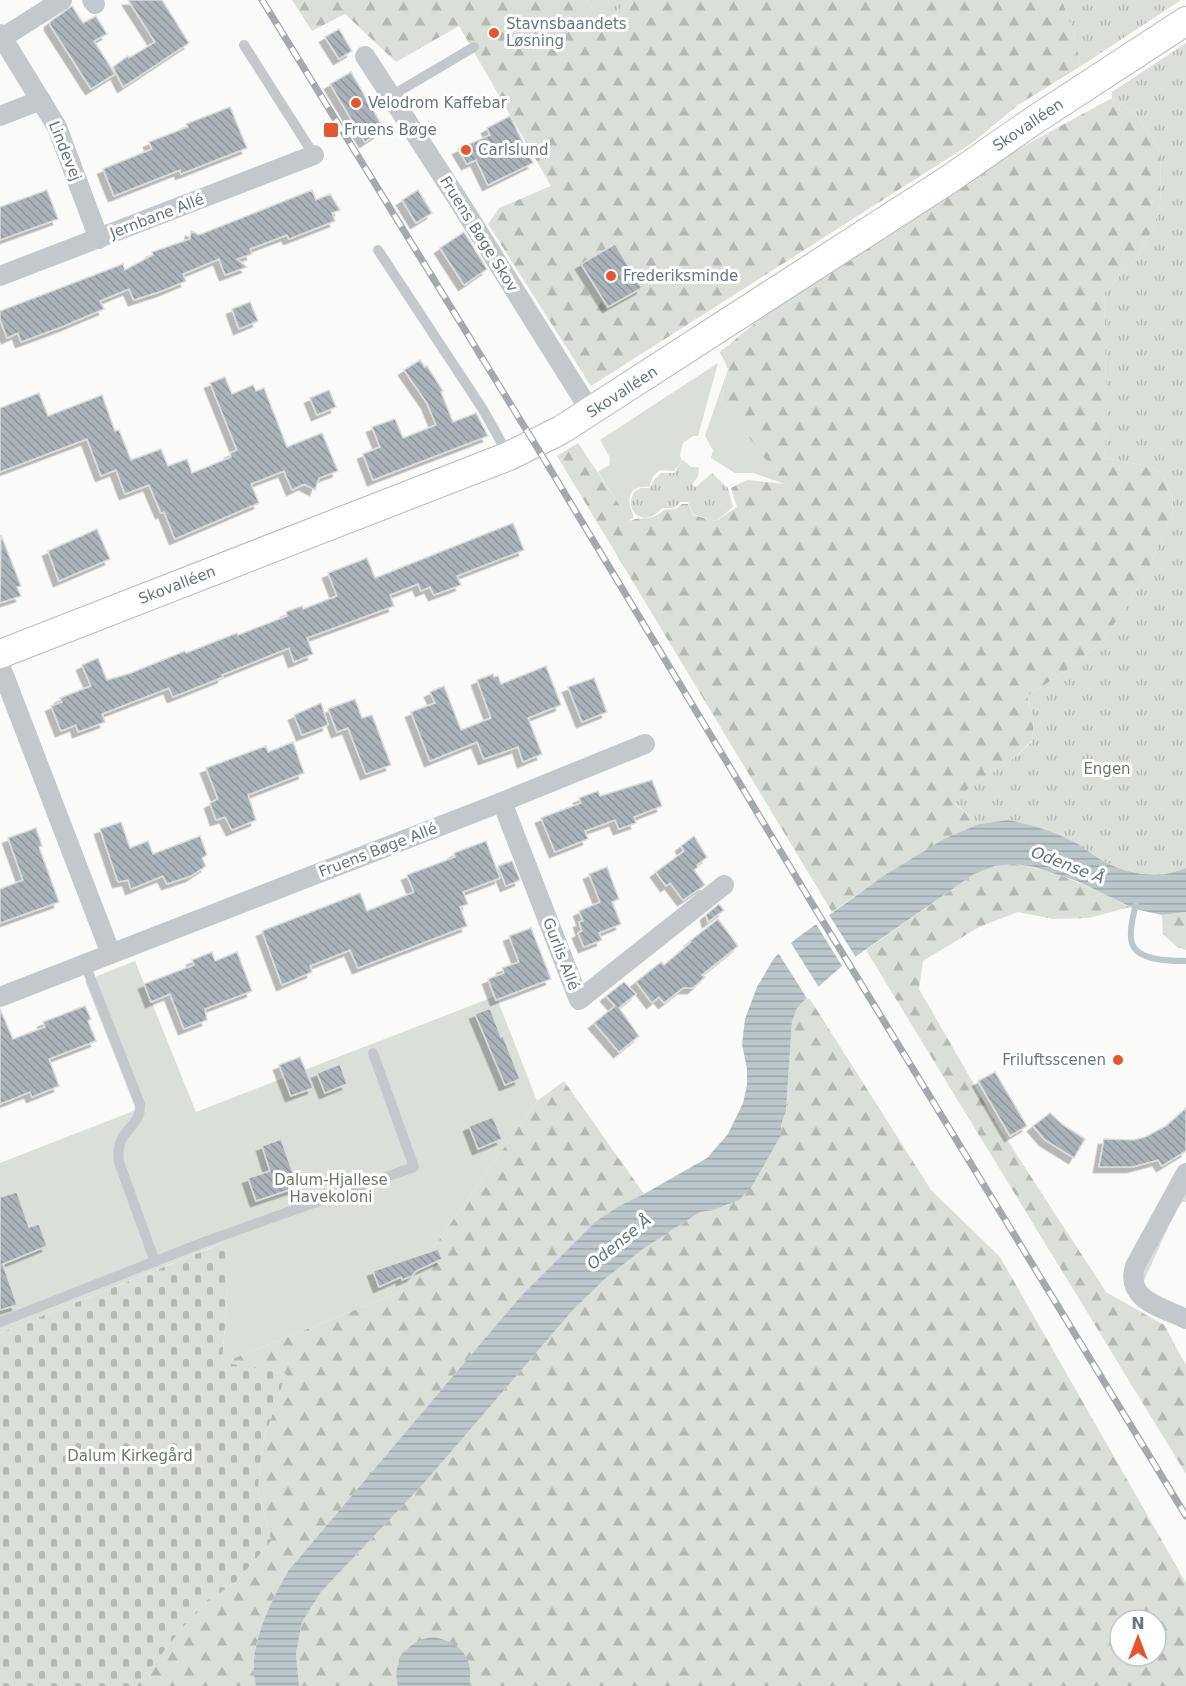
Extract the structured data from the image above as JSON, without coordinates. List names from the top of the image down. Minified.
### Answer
{"streets":{"street":["Skovalléen","Lindevej","Jernbane Allé","Fruens Bøge Skov","Fruens Bøge Allé","Gurlis Allé"]},"crossings":[["Skovalléen","Fruens Bøge Skov"],["Lindevej","Jernbane Allé"],["Fruens Bøge Allé","Gurlis Allé"]],"water":["Odense Å"],"parks":["Engen","Dalum-Hjallese Havekoloni","Dalum Kirkegård"],"places":{"other":["Stavnsbaandets Løsning","Velodrom Kaffebar","Carlslund","Frederiksminde","Friluftsscenen"],"transit":["Fruens Bøge"]},"north":"top"}
